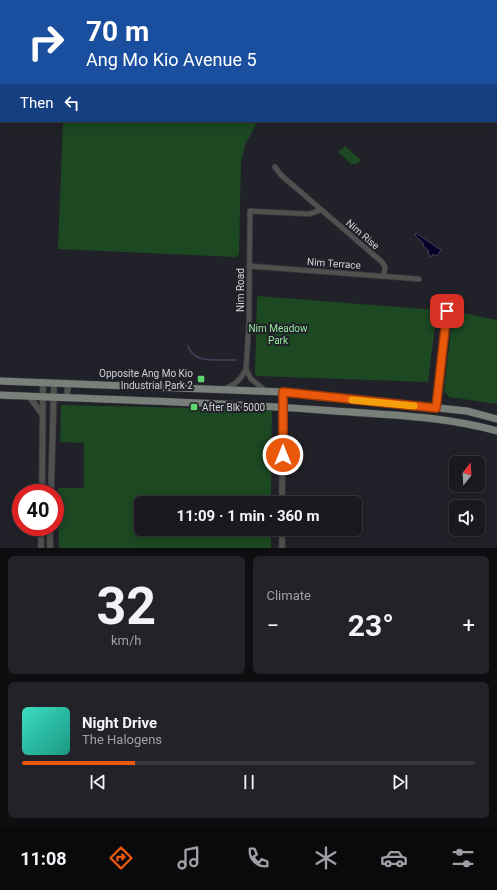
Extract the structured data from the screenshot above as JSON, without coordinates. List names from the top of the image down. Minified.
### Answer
{"streets":{"street":["Nim Rise","Nim Terrace","Nim Road"]},"crossings":[["Nim Rise","Nim Terrace"],["Nim Rise","Nim Road"],["Nim Terrace","Nim Road"]],"parks":["Nim Meadow Park"],"places":{"transit":["Opposite Ang Mo Kio Industrial Park 2","After Blk 5000"]},"north":"top","page":{"turn":["70 m","Ang Mo Kio Avenue 5"],"then":"Then","limit":"40","trip":"11:09 · 1 min · 360 m","tile":[["32","km/h"],"Climate"],"heat":["−","23°","+"],"song":["Night Drive","The Halogens"],"tabs":"11:08"}}
